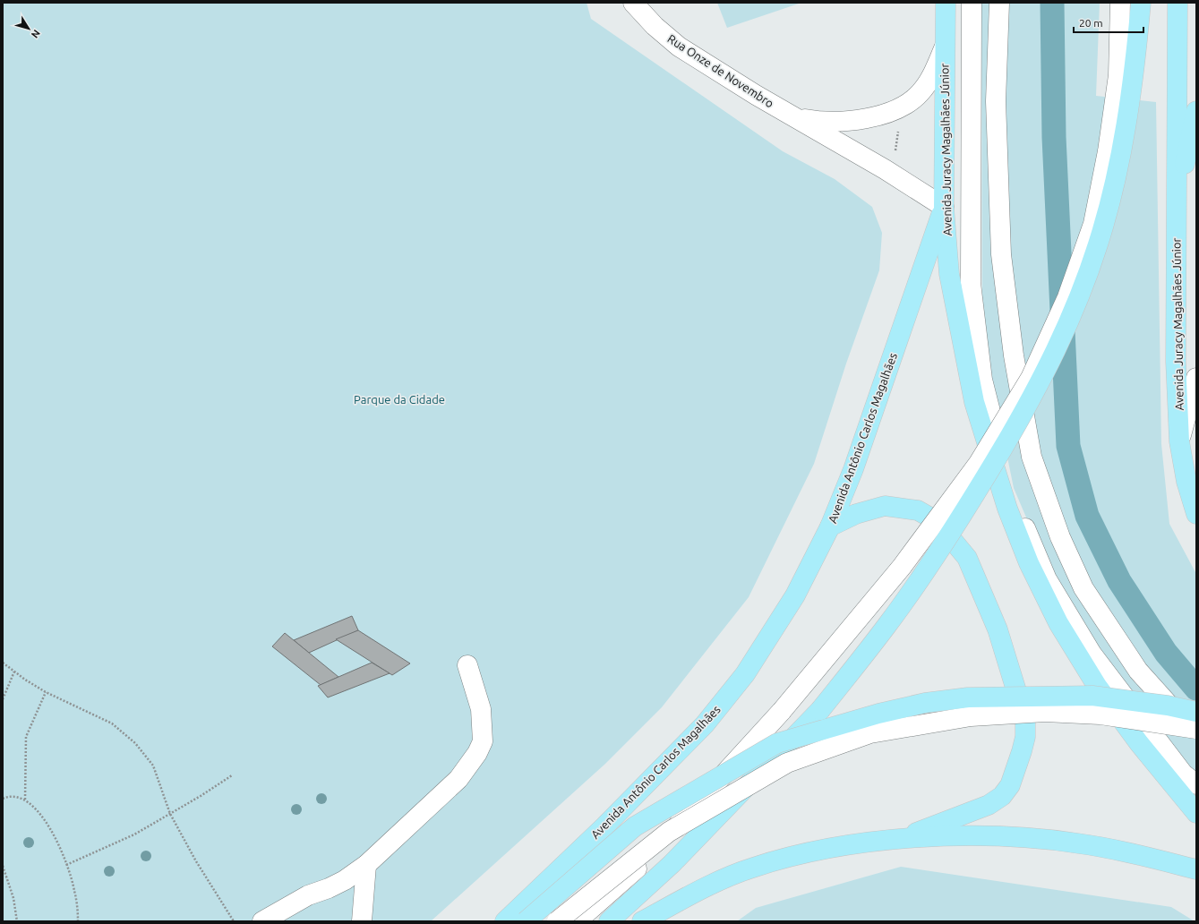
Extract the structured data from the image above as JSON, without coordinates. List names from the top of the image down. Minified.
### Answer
{"streets":{"main road":["Avenida Juracy Magalhães Júnior","Avenida Antônio Carlos Magalhães"],"street":["Rua Onze de Novembro"]},"crossings":[["Rua Onze de Novembro","Avenida Juracy Magalhães Júnior"],["Rua Onze de Novembro","Avenida Antônio Carlos Magalhães"],["Avenida Juracy Magalhães Júnior","Avenida Antônio Carlos Magalhães"]],"parks":["Parque da Cidade"],"scale_bar":"20 m","north":"bottom right"}
